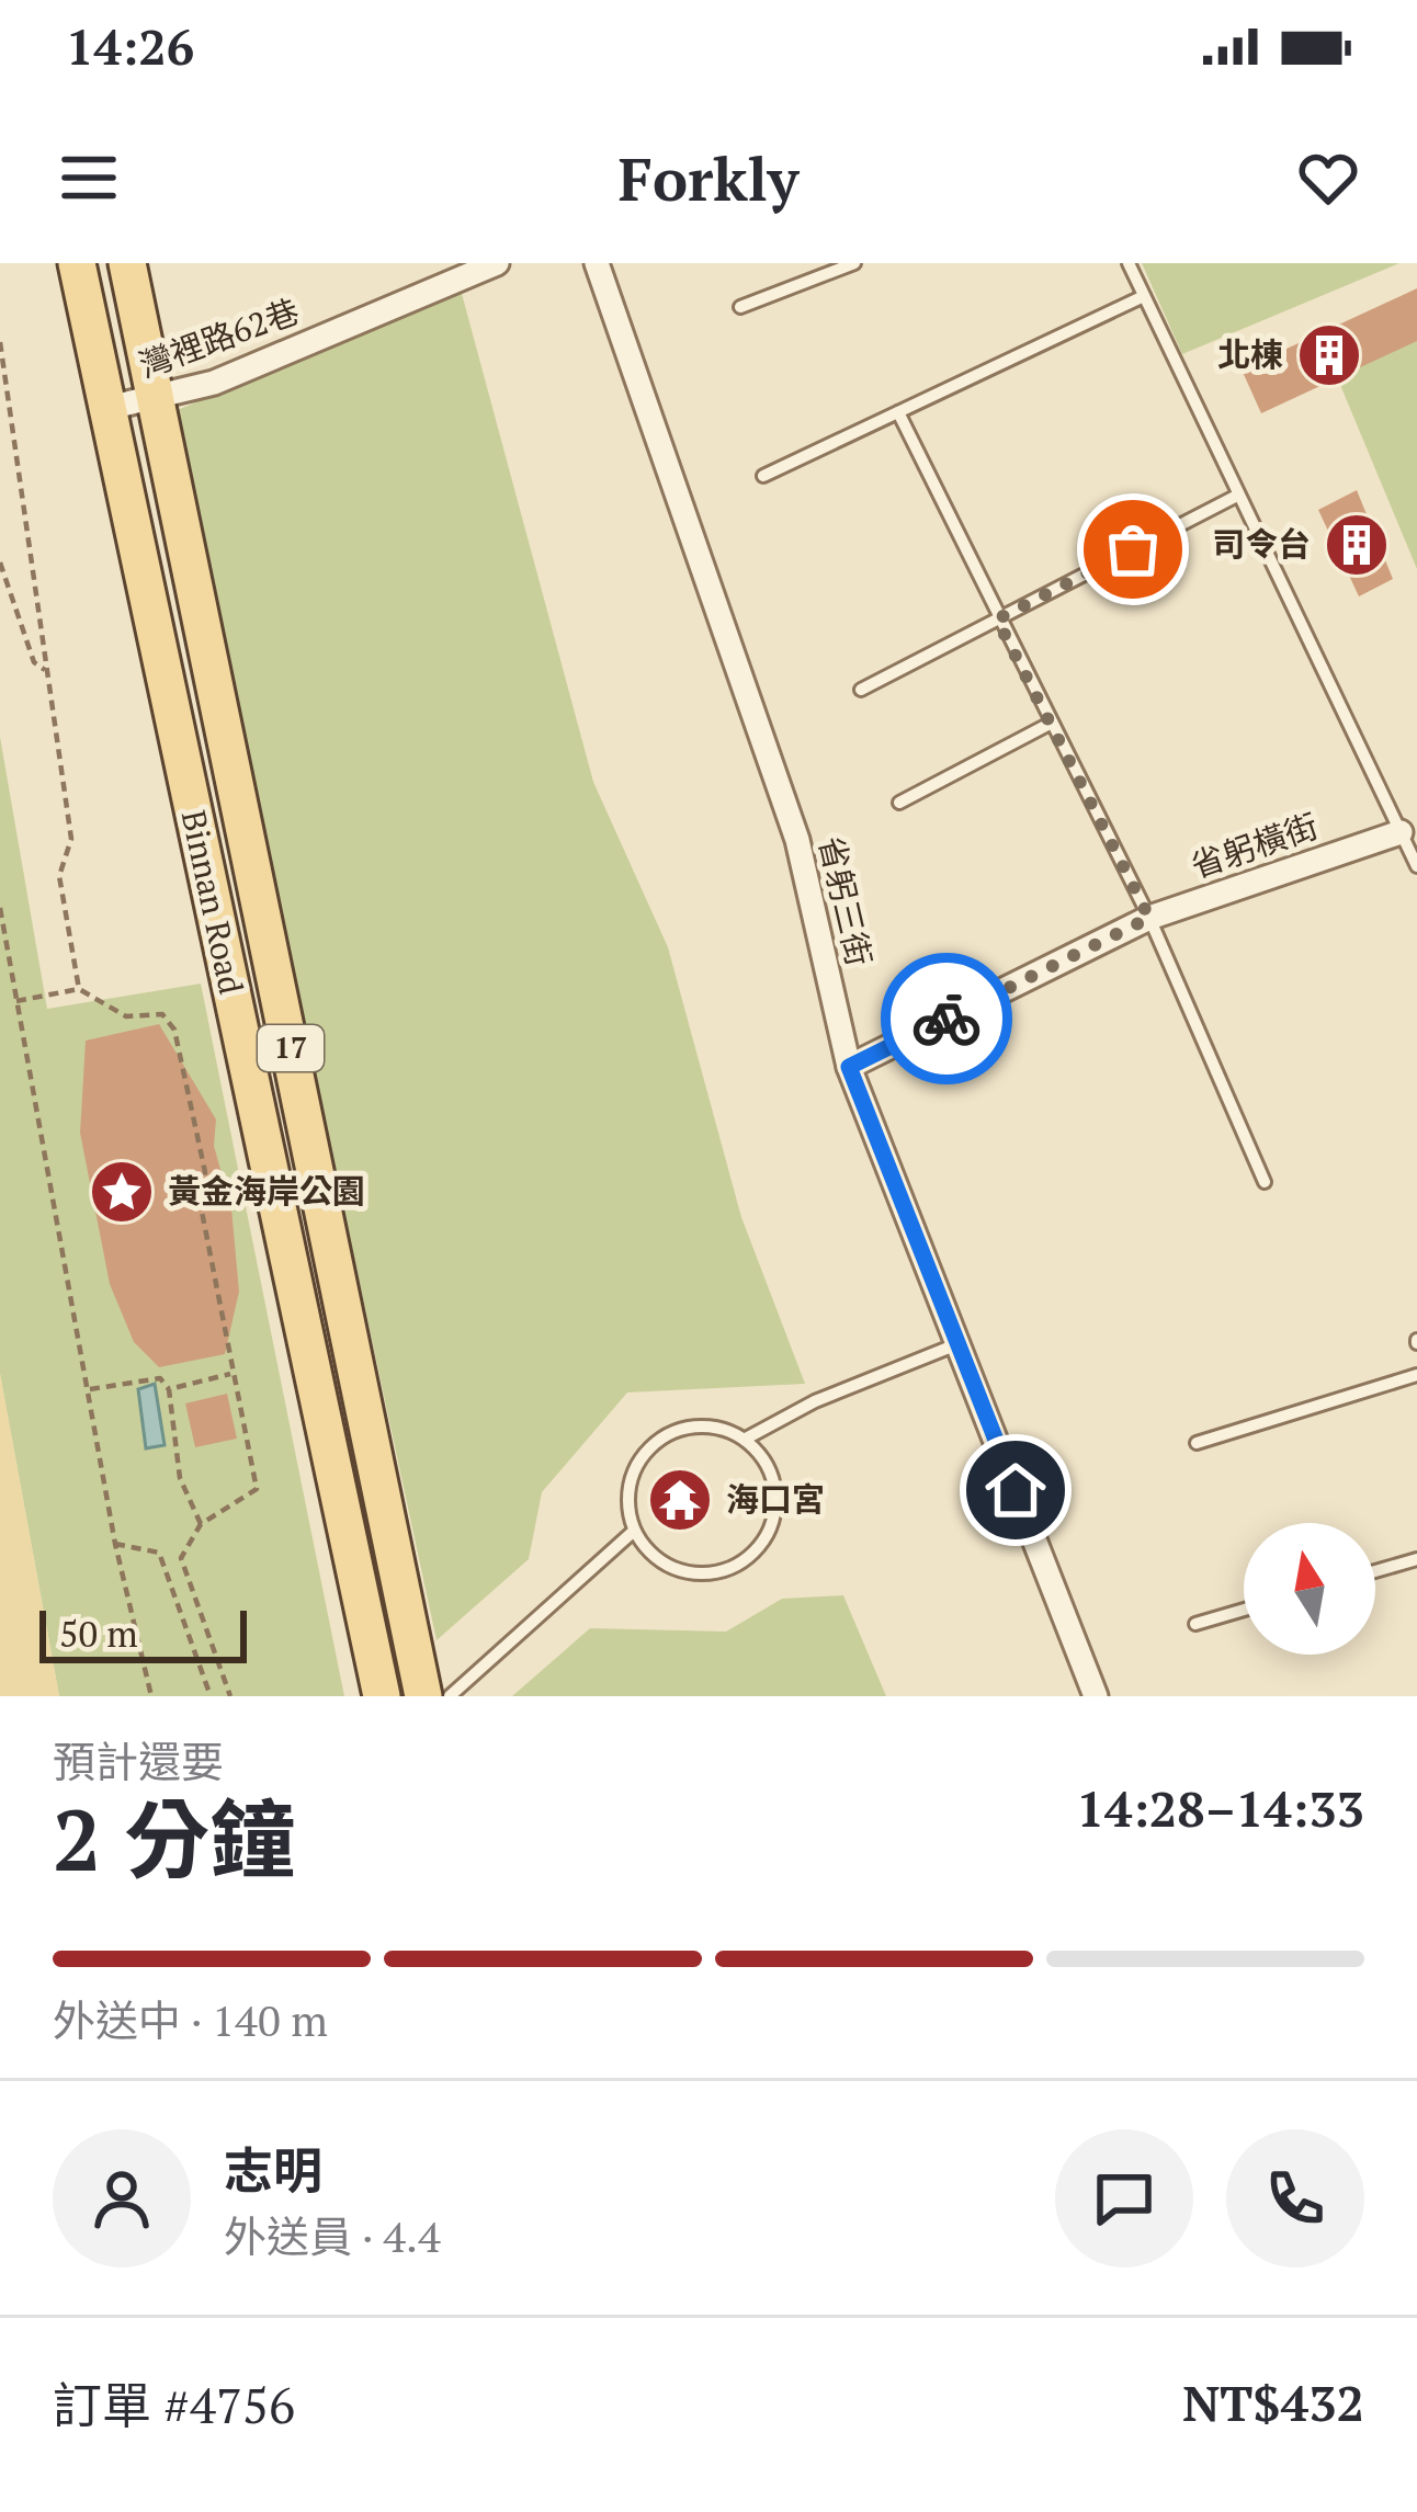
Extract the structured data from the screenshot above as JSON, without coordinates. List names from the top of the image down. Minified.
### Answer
{"streets":{"main road":["Binnan Road","17"],"street":["灣裡路62巷","省躬橫街","省躬三街"]},"crossings":[["灣裡路62巷","Binnan Road"],["省躬橫街","省躬三街"]],"places":{"building":["北棟","司令台"],"place":["黃金海岸公園"],"temple":["海口宮"]},"scale_bar":"50 m","north":"top","page":{"status":"14:26","header":"Forkly","scale":"50 m","heading":["2 分鐘","預計還要","14:28–14:33"],"panel":["志明","外送員 · 4.4","訂單 #4756","NT$432"],"bar":"外送中 · 140 m"}}
